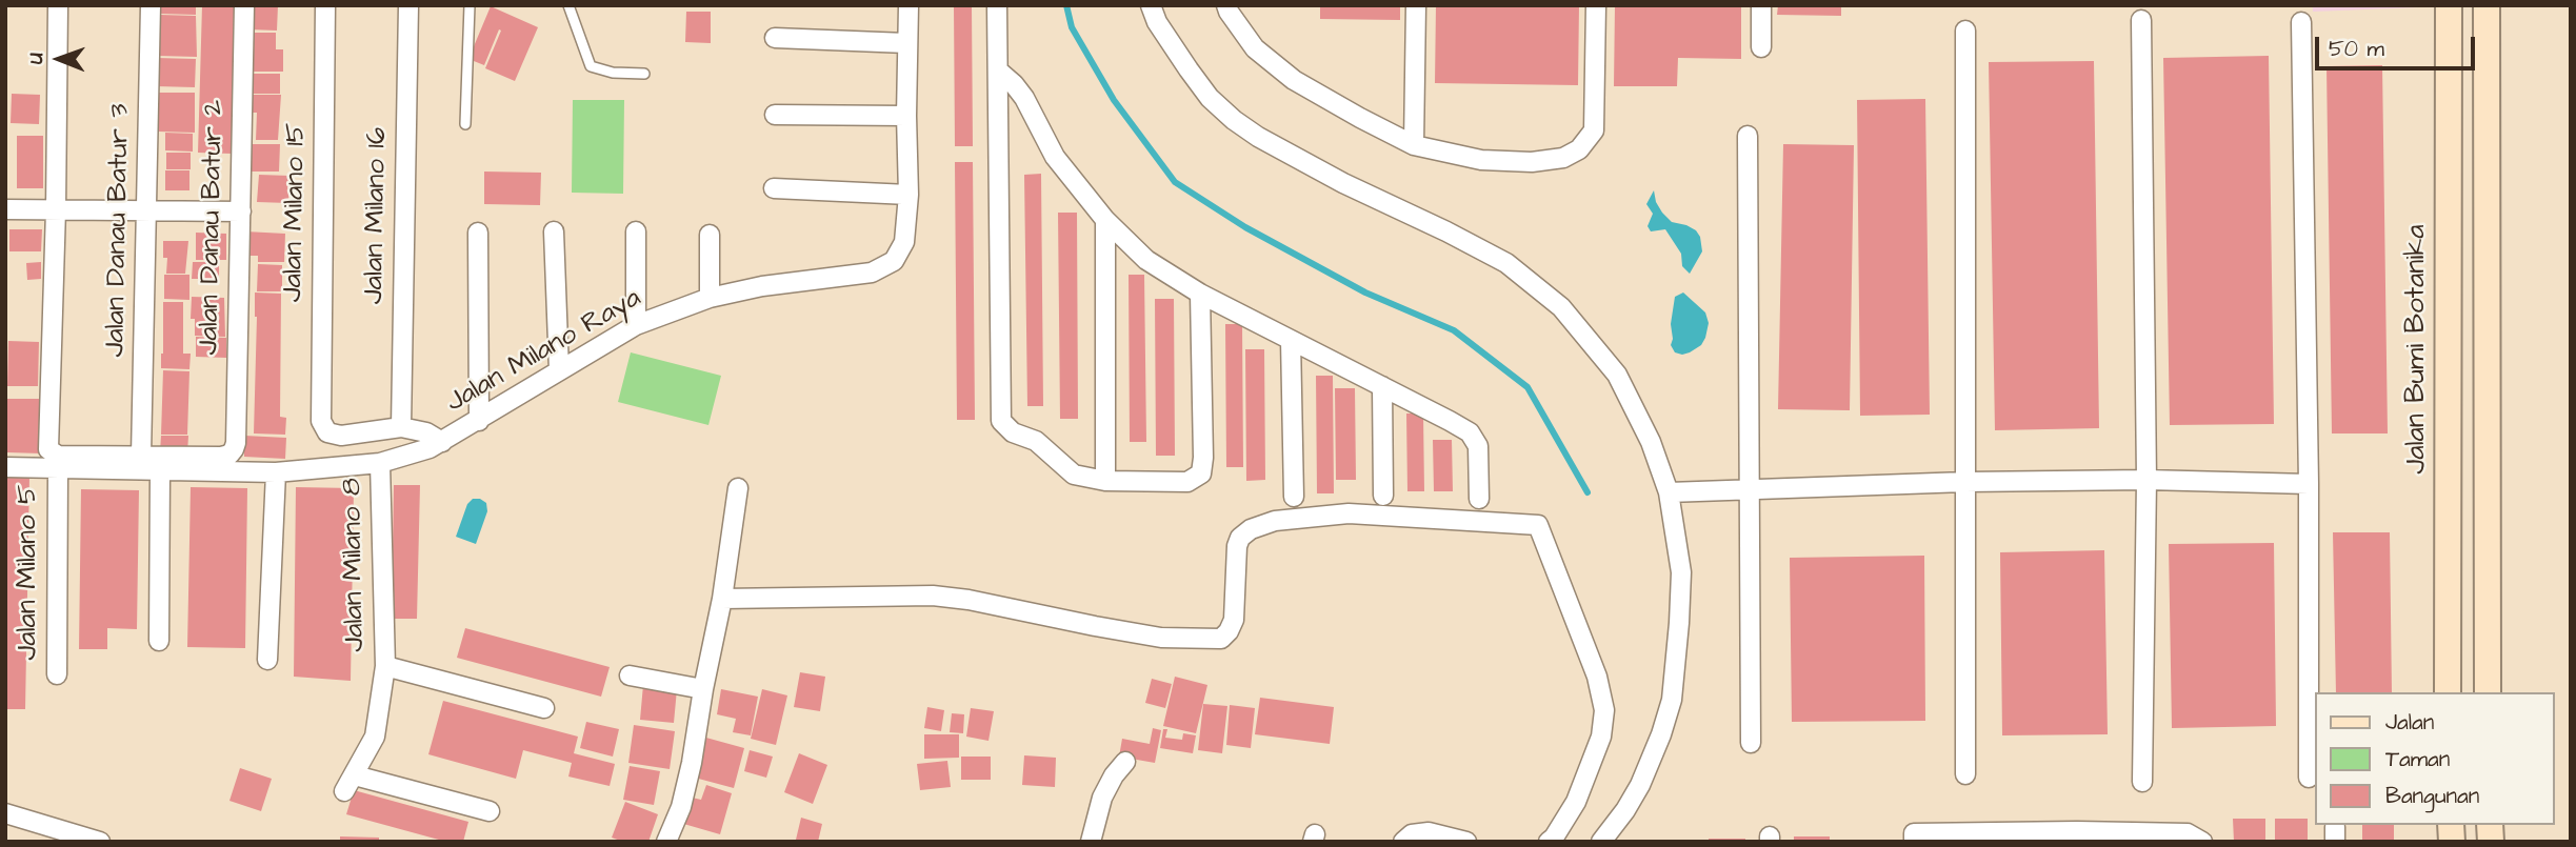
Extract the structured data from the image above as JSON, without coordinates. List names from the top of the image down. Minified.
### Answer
{"streets":{"main road":["Jalan Bumi Botanika"],"street":["Jalan Milano 15","Jalan Milano 16","Jalan Danau Batur 2","Jalan Danau Batur 3","Jalan Milano Raya","Jalan Milano 8","Jalan Milano 5"]},"crossings":[["Jalan Milano 15","Jalan Milano 16"],["Jalan Danau Batur 2","Jalan Danau Batur 3"],["Jalan Milano Raya","Jalan Milano 8"],["Jalan Milano Raya","Jalan Milano 5"]],"legend":["Jalan","Taman","Bangunan"],"scale_bar":"50 m","north":"left"}
